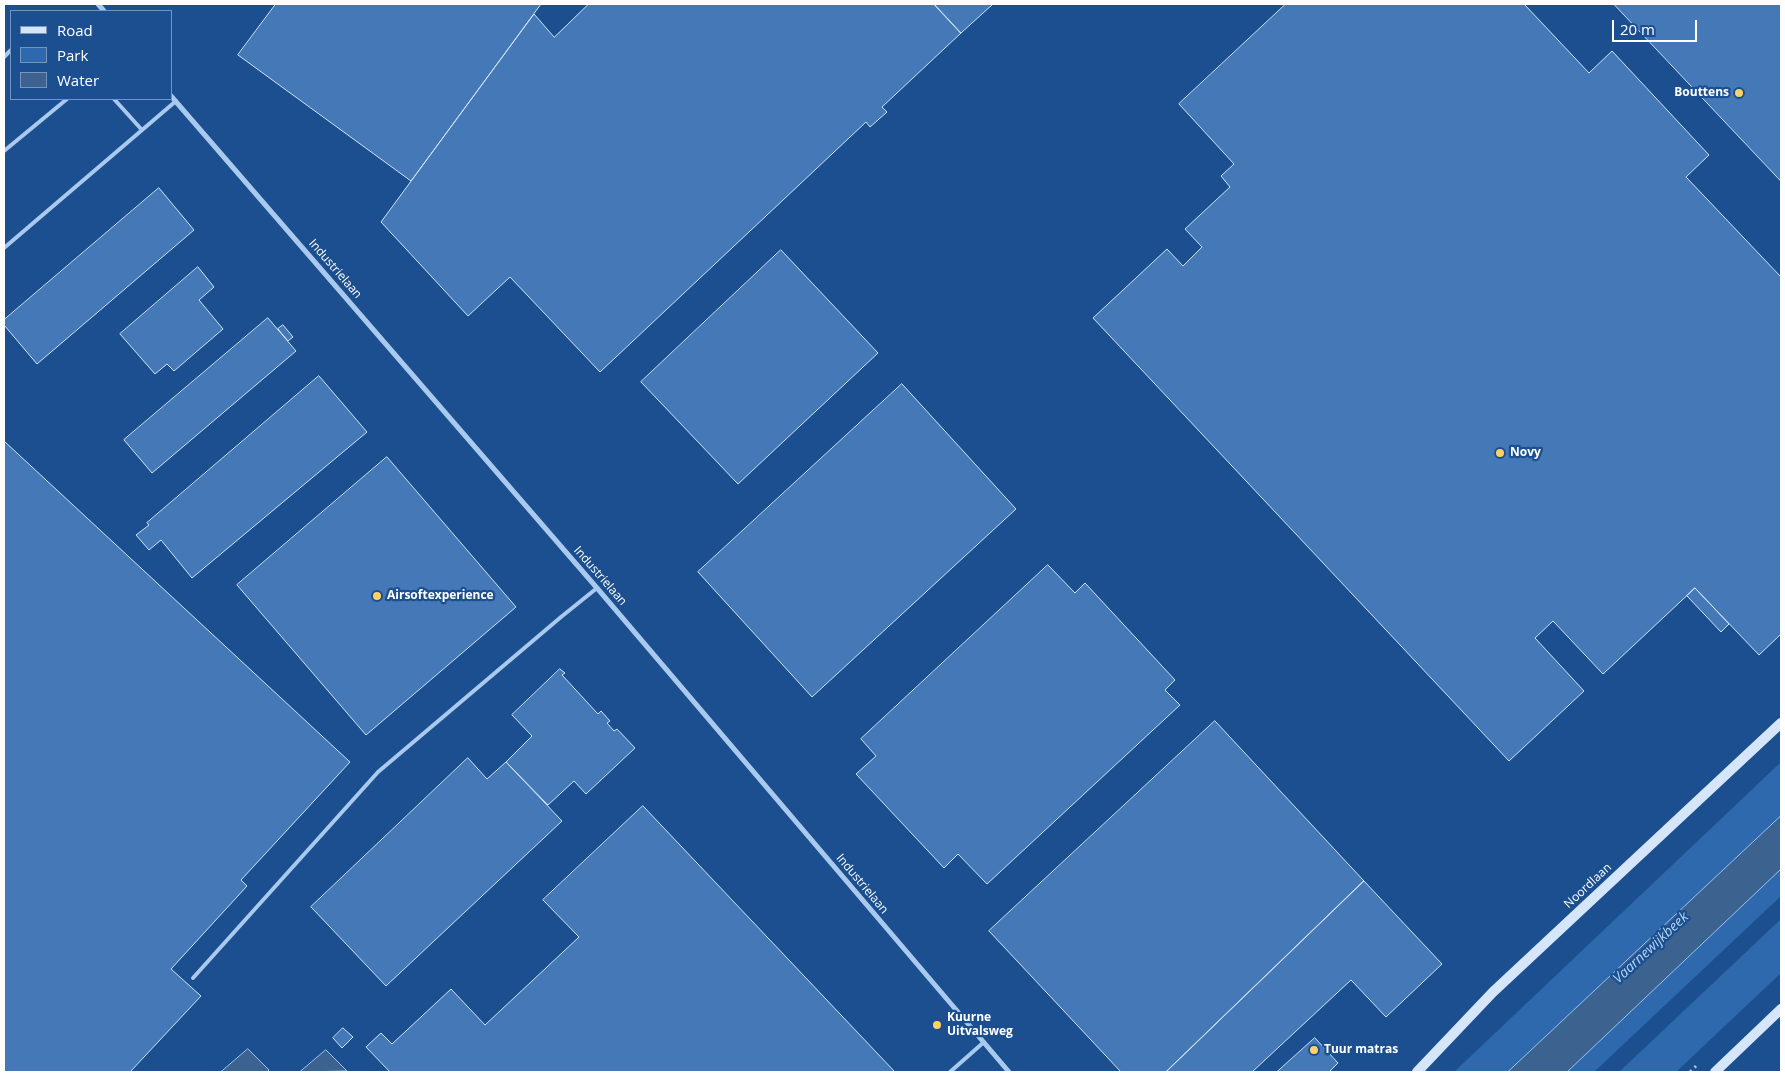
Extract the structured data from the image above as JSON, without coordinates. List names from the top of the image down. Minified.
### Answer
{"streets":{"street":["Industrielaan","Noordlaan"]},"water":["Vaarnewijkbeek"],"places":["Bouttens","Novy","Airsoftexperience","Kuurne Uitvalsweg","Tuur matras"],"legend":["Road","Park","Water"],"scale_bar":"20 m"}
